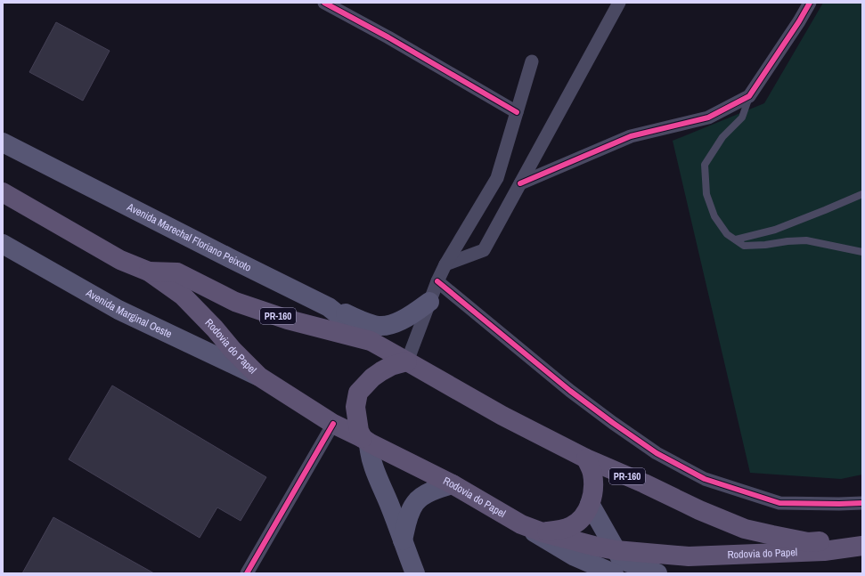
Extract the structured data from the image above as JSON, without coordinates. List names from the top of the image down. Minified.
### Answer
{"streets":{"main road":["Avenida Marechal Floriano Peixoto","Avenida Marginal Oeste","PR-160","Rodovia do Papel"]},"crossings":[["Avenida Marechal Floriano Peixoto","Rodovia do Papel"],["Avenida Marginal Oeste","Rodovia do Papel"]]}
